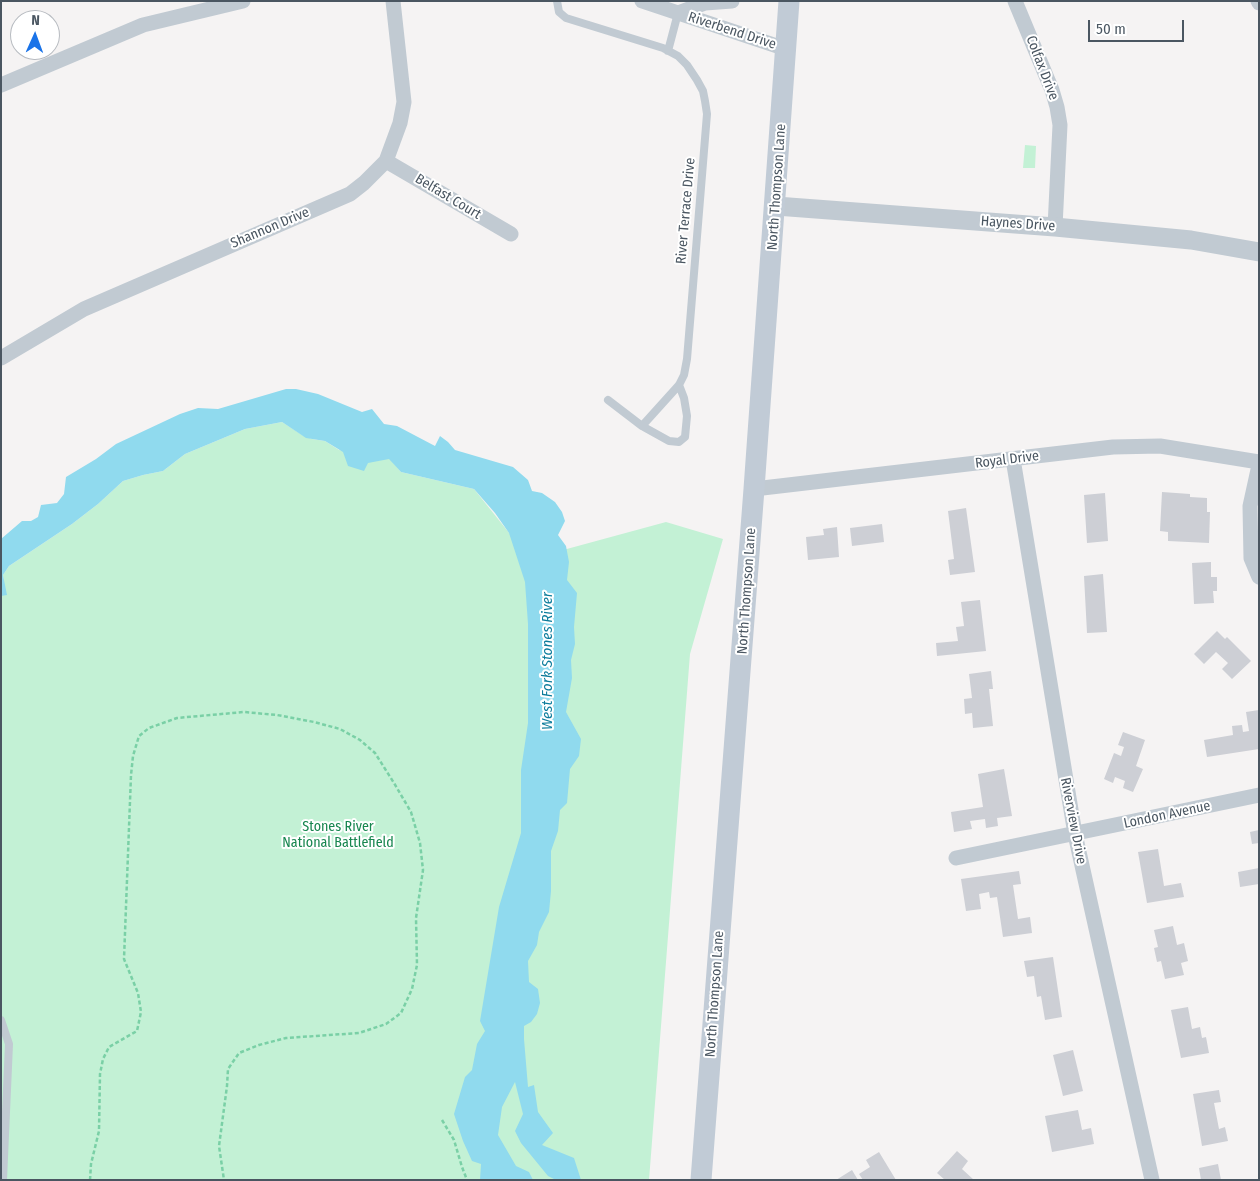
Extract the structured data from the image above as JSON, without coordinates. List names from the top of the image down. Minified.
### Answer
{"streets":{"main road":["North Thompson Lane"],"street":["Riverbend Drive","Colfax Drive","Belfast Court","Haynes Drive","Shannon Drive","Royal Drive","London Avenue","Riverview Drive"],"lane":["River Terrace Drive"]},"crossings":[["Riverbend Drive","North Thompson Lane"],["Colfax Drive","Haynes Drive"],["North Thompson Lane","Haynes Drive"],["North Thompson Lane","Royal Drive"],["Belfast Court","Shannon Drive"],["Royal Drive","Riverview Drive"],["London Avenue","Riverview Drive"]],"water":["West Fork Stones River"],"parks":["Stones River National Battlefield"],"scale_bar":"50 m","north":"top"}
